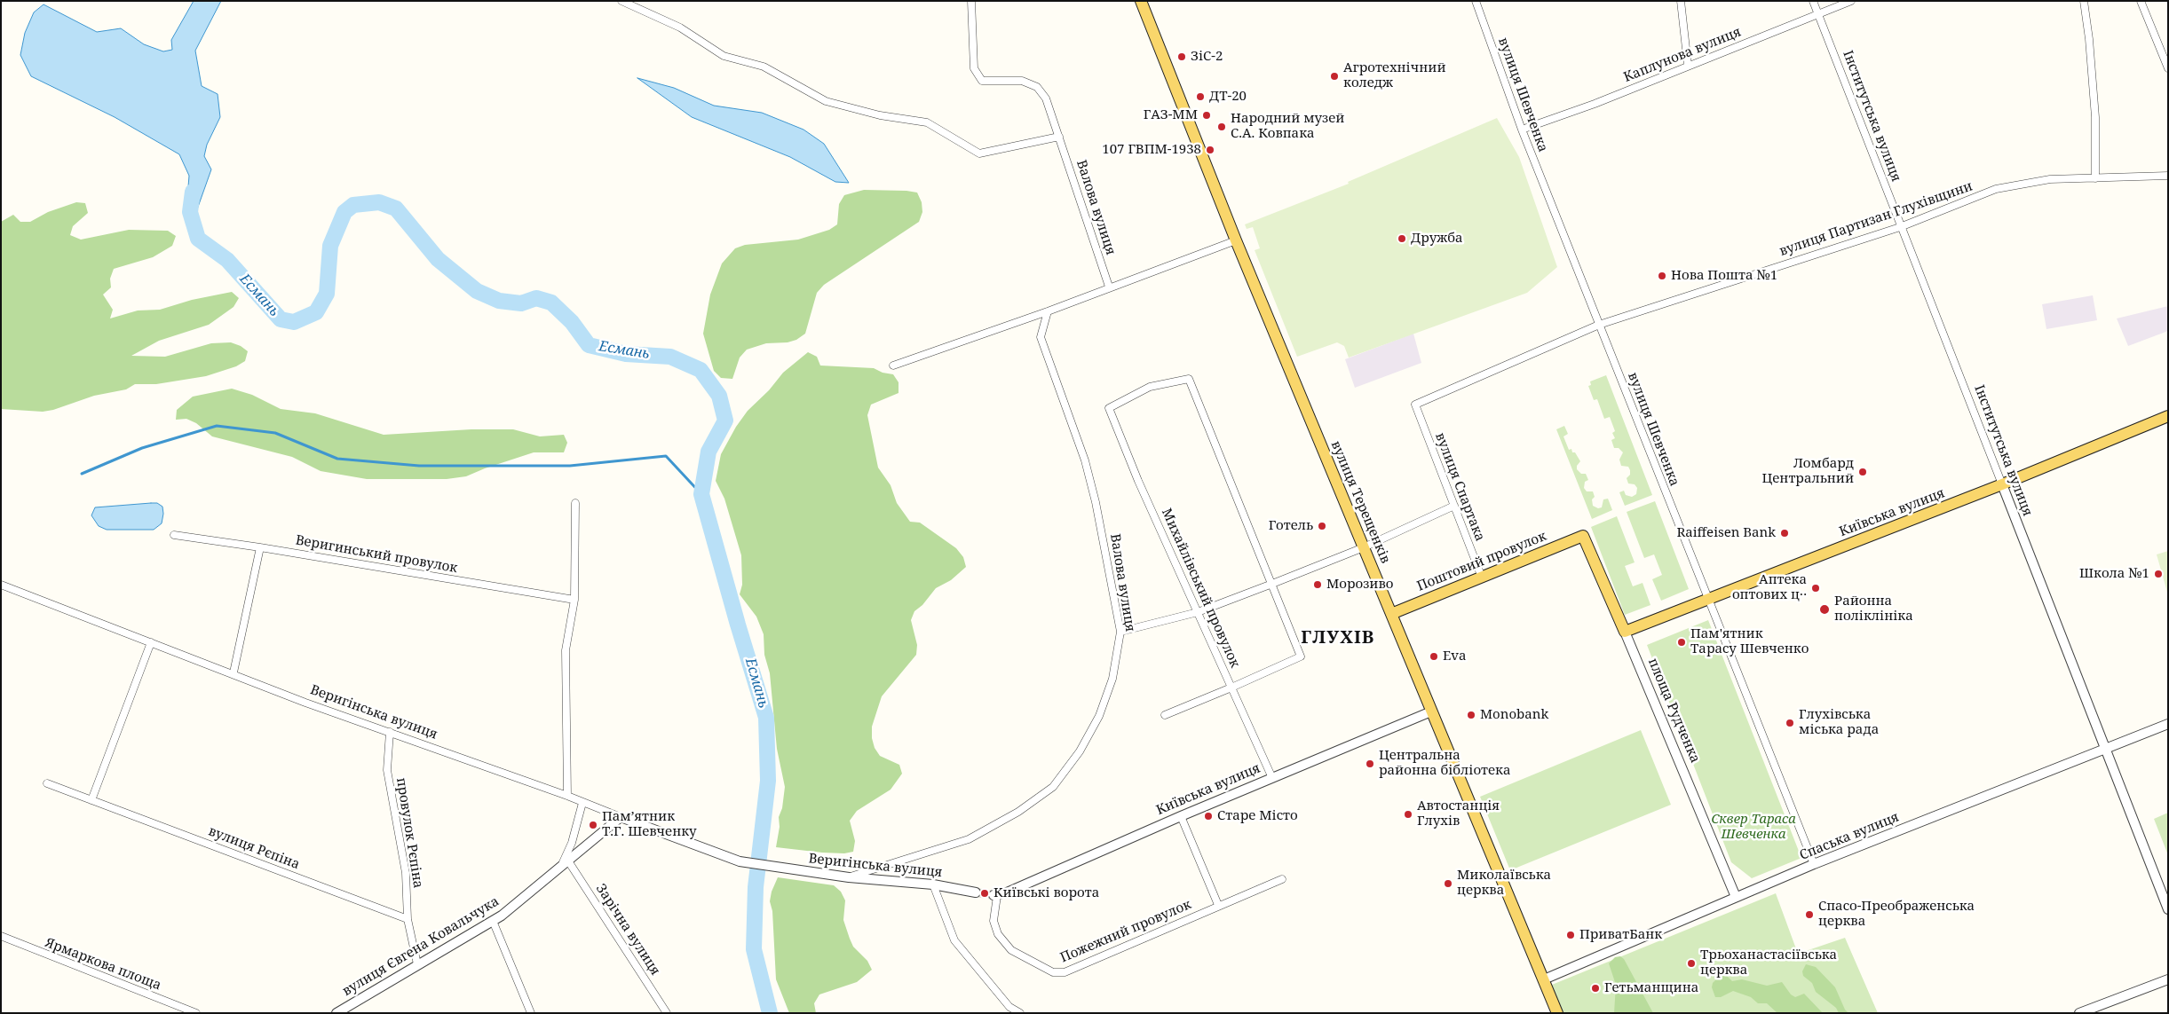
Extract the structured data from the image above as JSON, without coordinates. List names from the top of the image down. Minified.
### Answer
{"streets":{"main road":["вулиця Терещенків","Київська вулиця","Поштовий провулок","площа Рудченка"],"street":["Каплунова вулиця","вулиця Шевченка","Інститутська вулиця","Валова вулиця","вулиця Партизан Глухівщини","вулиця Спартака","Веригинський провулок","Михайлівський провулок","Веригінська вулиця","провулок Рєпіна","Спаська вулиця","вулиця Рєпіна","Зарічна вулиця","Пожежний провулок","вулиця Євгена Ковальчука","Ярмаркова площа"]},"crossings":[["Каплунова вулиця","вулиця Шевченка"],["Каплунова вулиця","Інститутська вулиця"],["вулиця Шевченка","вулиця Партизан Глухівщини"],["вулиця Шевченка","Київська вулиця"],["вулиця Шевченка","Спаська вулиця"],["Інститутська вулиця","вулиця Партизан Глухівщини"],["Інститутська вулиця","Київська вулиця"],["Інститутська вулиця","Спаська вулиця"],["Валова вулиця","Веригінська вулиця"],["вулиця Партизан Глухівщини","вулиця Спартака"],["вулиця Спартака","Поштовий провулок"],["вулиця Терещенків","Київська вулиця"],["вулиця Терещенків","Поштовий провулок"],["вулиця Терещенків","Спаська вулиця"],["Київська вулиця","Михайлівський провулок"],["Київська вулиця","площа Рудченка"],["Київська вулиця","Пожежний провулок"],["Поштовий провулок","площа Рудченка"],["площа Рудченка","Спаська вулиця"],["Веригінська вулиця","провулок Рєпіна"],["Веригінська вулиця","вулиця Євгена Ковальчука"],["провулок Рєпіна","вулиця Рєпіна"],["провулок Рєпіна","вулиця Євгена Ковальчука"],["Зарічна вулиця","вулиця Євгена Ковальчука"]],"districts":["ГЛУХІВ"],"water":["Есмань"],"parks":["Сквер Тараса Шевченка"],"places":["ЗіС-2","Агротехнічний коледж","ДТ-20","ГАЗ-ММ","Народний музей С.А. Ковпака","107 ГВПМ-1938","Дружба","Нова Пошта №1","Ломбард Центральний","Готель","Raiffeisen Bank","Школа №1","Морозиво","Аптека оптових ц‥","Районна поліклініка","Пам'ятник Тарасу Шевченко","Eva","Monobank","Глухівська міська рада","Центральна районна бібліотека","Автостанція Глухів","Старе Місто","Пам’ятник Т.Г. Шевченку","Миколаївська церква","Київські ворота","Спасо-Преображенська церква","ПриватБанк","Трьоханастасіївська церква","Гетьманщина"]}
